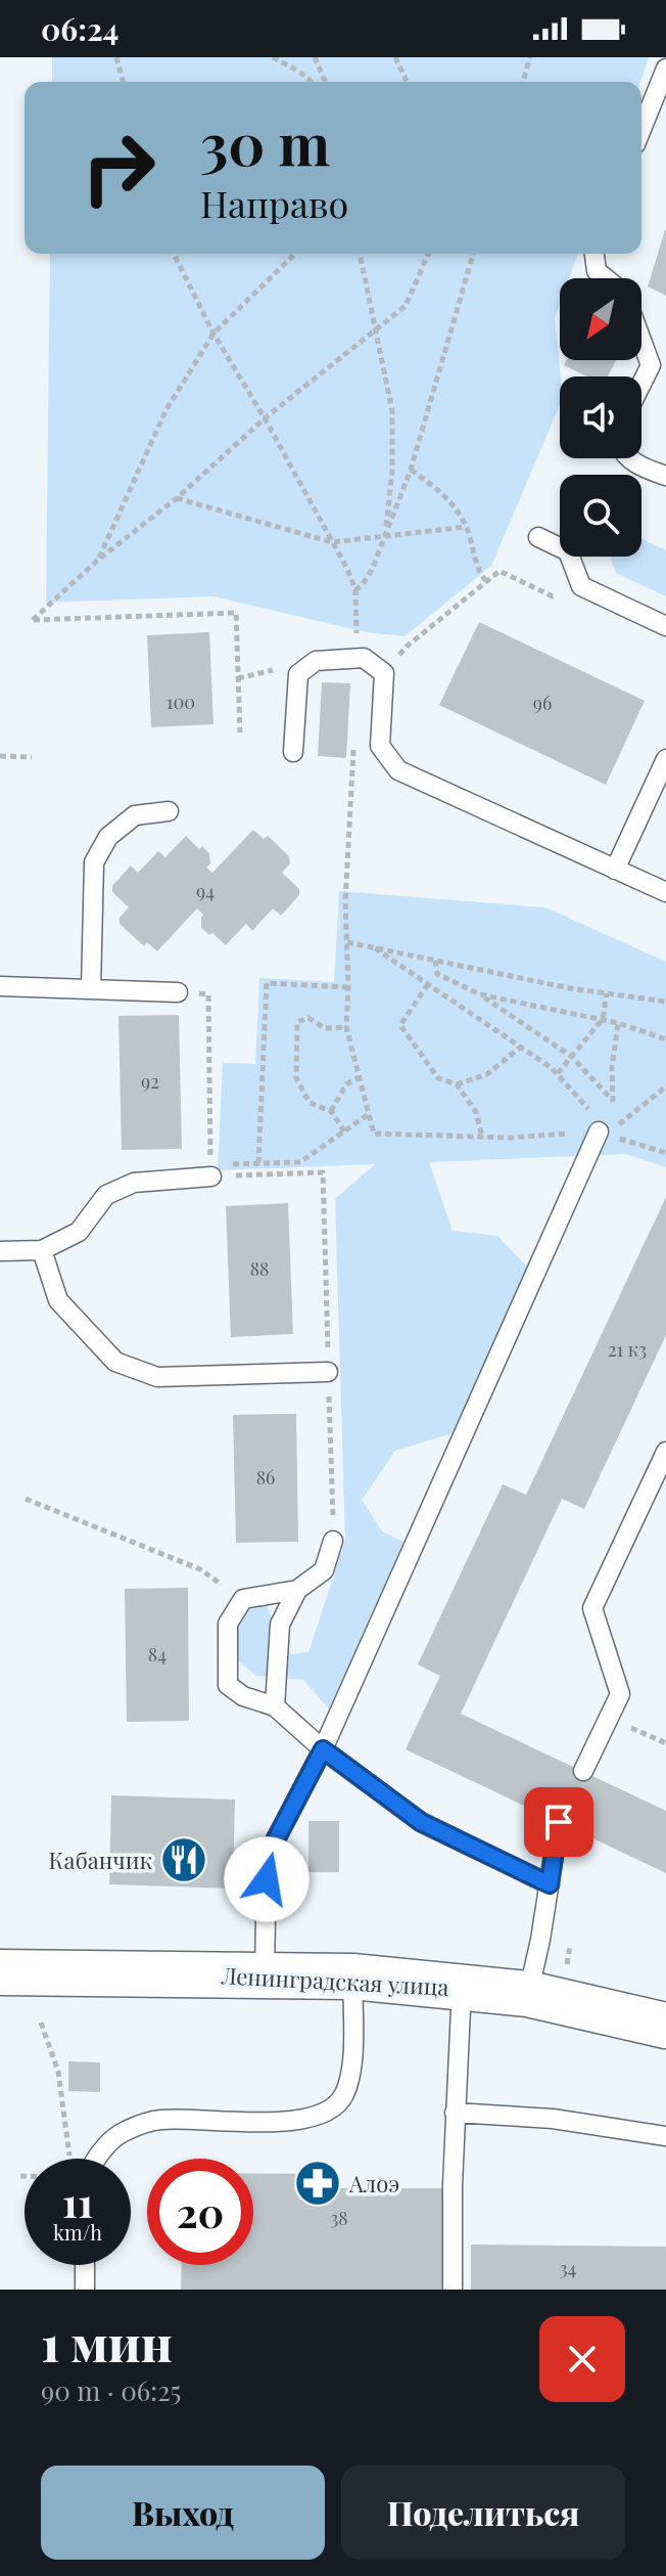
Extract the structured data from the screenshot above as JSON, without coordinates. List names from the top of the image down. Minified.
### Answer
{"streets":{"street":["Ленинградская улица"]},"places":{"restaurant":["Кабанчик"],"pharmacy":["Алоэ"]},"house_numbers":["100","96","94","92","88","21 к3","86","84","38","34"],"north":"bottom left","page":{"status":"06:24","turn":["30 m","Направо"],"speed":"11 km/h","limit":"20","heading":["1 мин","90 m · 06:25"],"buttons":["Выход","Поделиться"]}}
